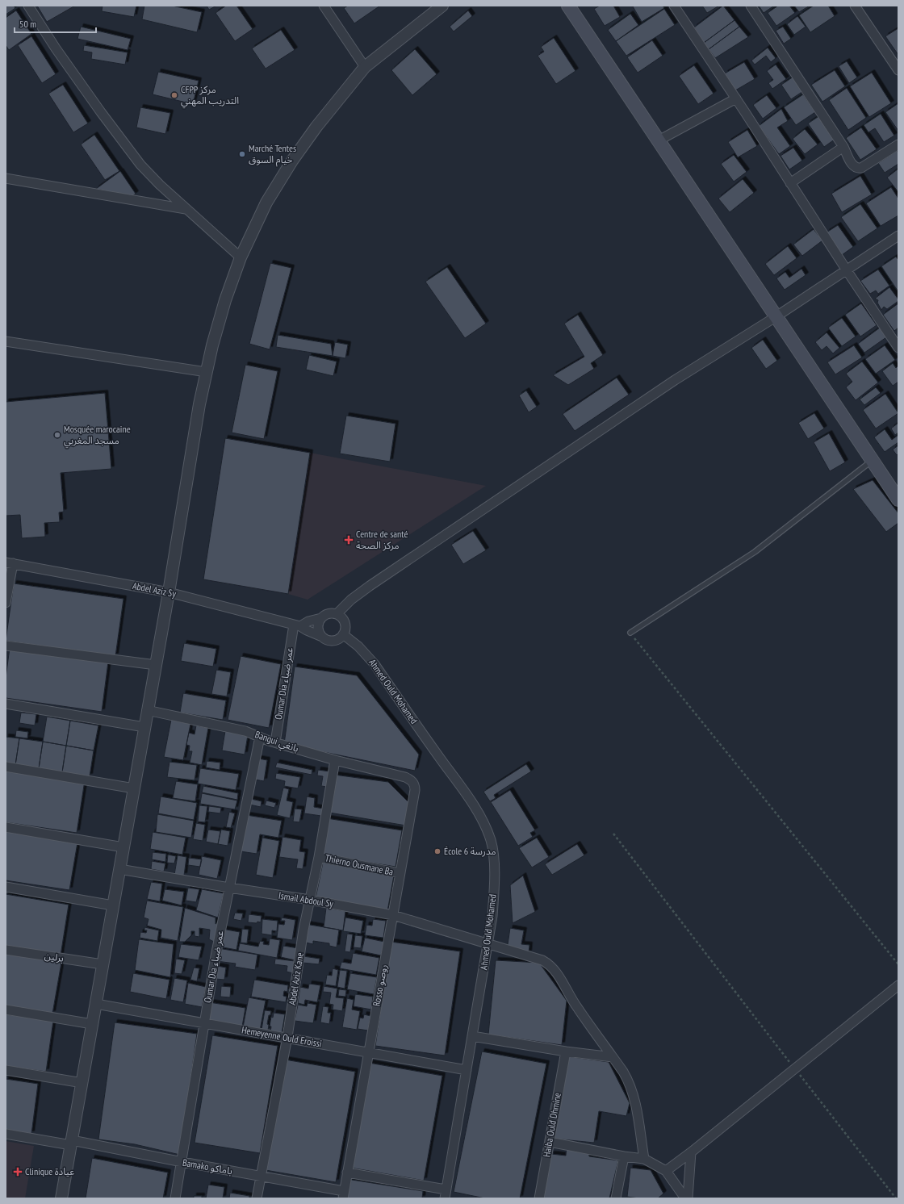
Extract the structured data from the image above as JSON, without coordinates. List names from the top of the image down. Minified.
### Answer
{"streets":{"street":["Abdel Aziz Sy","Oumar Dia عمر ضياء","Ahmed Ould Mohamed","Bangui بانغي","Thierno Ousmane Ba","Ismail Abdoul Sy","برلين","Abdel Aziz Kane","Rosso روصو","Hemeyenne Ould Eroissi","Haiba Ould Dhmine","Bamako باماكو"]},"crossings":[["Abdel Aziz Sy","Oumar Dia عمر ضياء"],["Abdel Aziz Sy","Ahmed Ould Mohamed"],["Oumar Dia عمر ضياء","Bangui بانغي"],["Oumar Dia عمر ضياء","Ismail Abdoul Sy"],["Oumar Dia عمر ضياء","Hemeyenne Ould Eroissi"],["Oumar Dia عمر ضياء","Bamako باماكو"],["Ahmed Ould Mohamed","Ismail Abdoul Sy"],["Ahmed Ould Mohamed","Hemeyenne Ould Eroissi"],["Bangui بانغي","Abdel Aziz Kane"],["Bangui بانغي","Rosso روصو"],["Thierno Ousmane Ba","Abdel Aziz Kane"],["Thierno Ousmane Ba","Rosso روصو"],["Ismail Abdoul Sy","Abdel Aziz Kane"],["Ismail Abdoul Sy","Rosso روصو"],["Abdel Aziz Kane","Hemeyenne Ould Eroissi"],["Abdel Aziz Kane","Bamako باماكو"],["Rosso روصو","Hemeyenne Ould Eroissi"],["Rosso روصو","Bamako باماكو"]],"places":{"other":["CFPP مركز التدريب المهني","Marché Tentes خيام السوق","Mosquée marocaine مسجد المغربي","École 6 مدرسة"],"health":["Centre de santé مركز الصحة","Clinique عيادة"]},"scale_bar":"50 m"}
